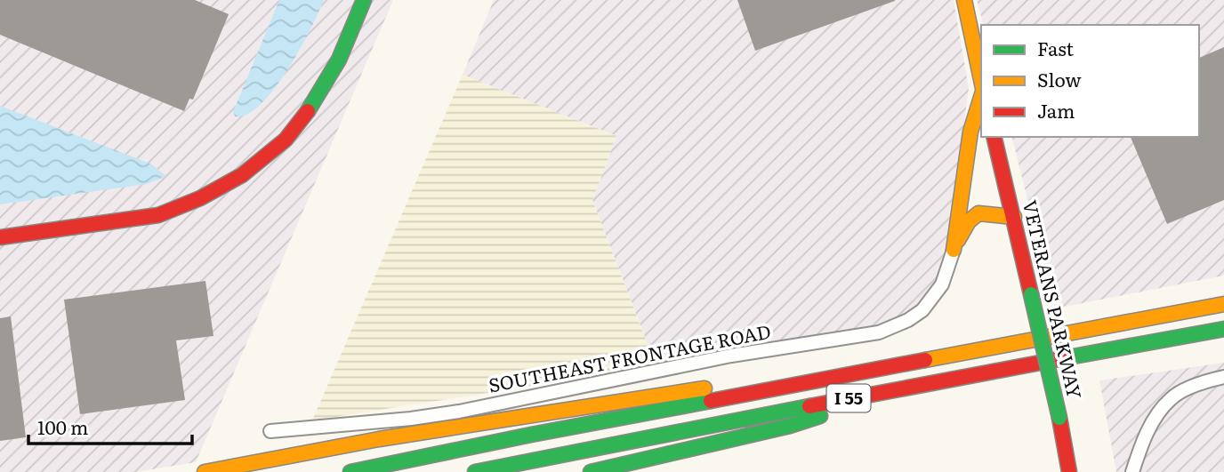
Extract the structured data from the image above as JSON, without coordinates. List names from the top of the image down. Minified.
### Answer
{"streets":{"main road":["VETERANS PARKWAY","I 55"],"street":["SOUTHEAST FRONTAGE ROAD"]},"legend":["Fast","Slow","Jam"],"scale_bar":"100 m"}
